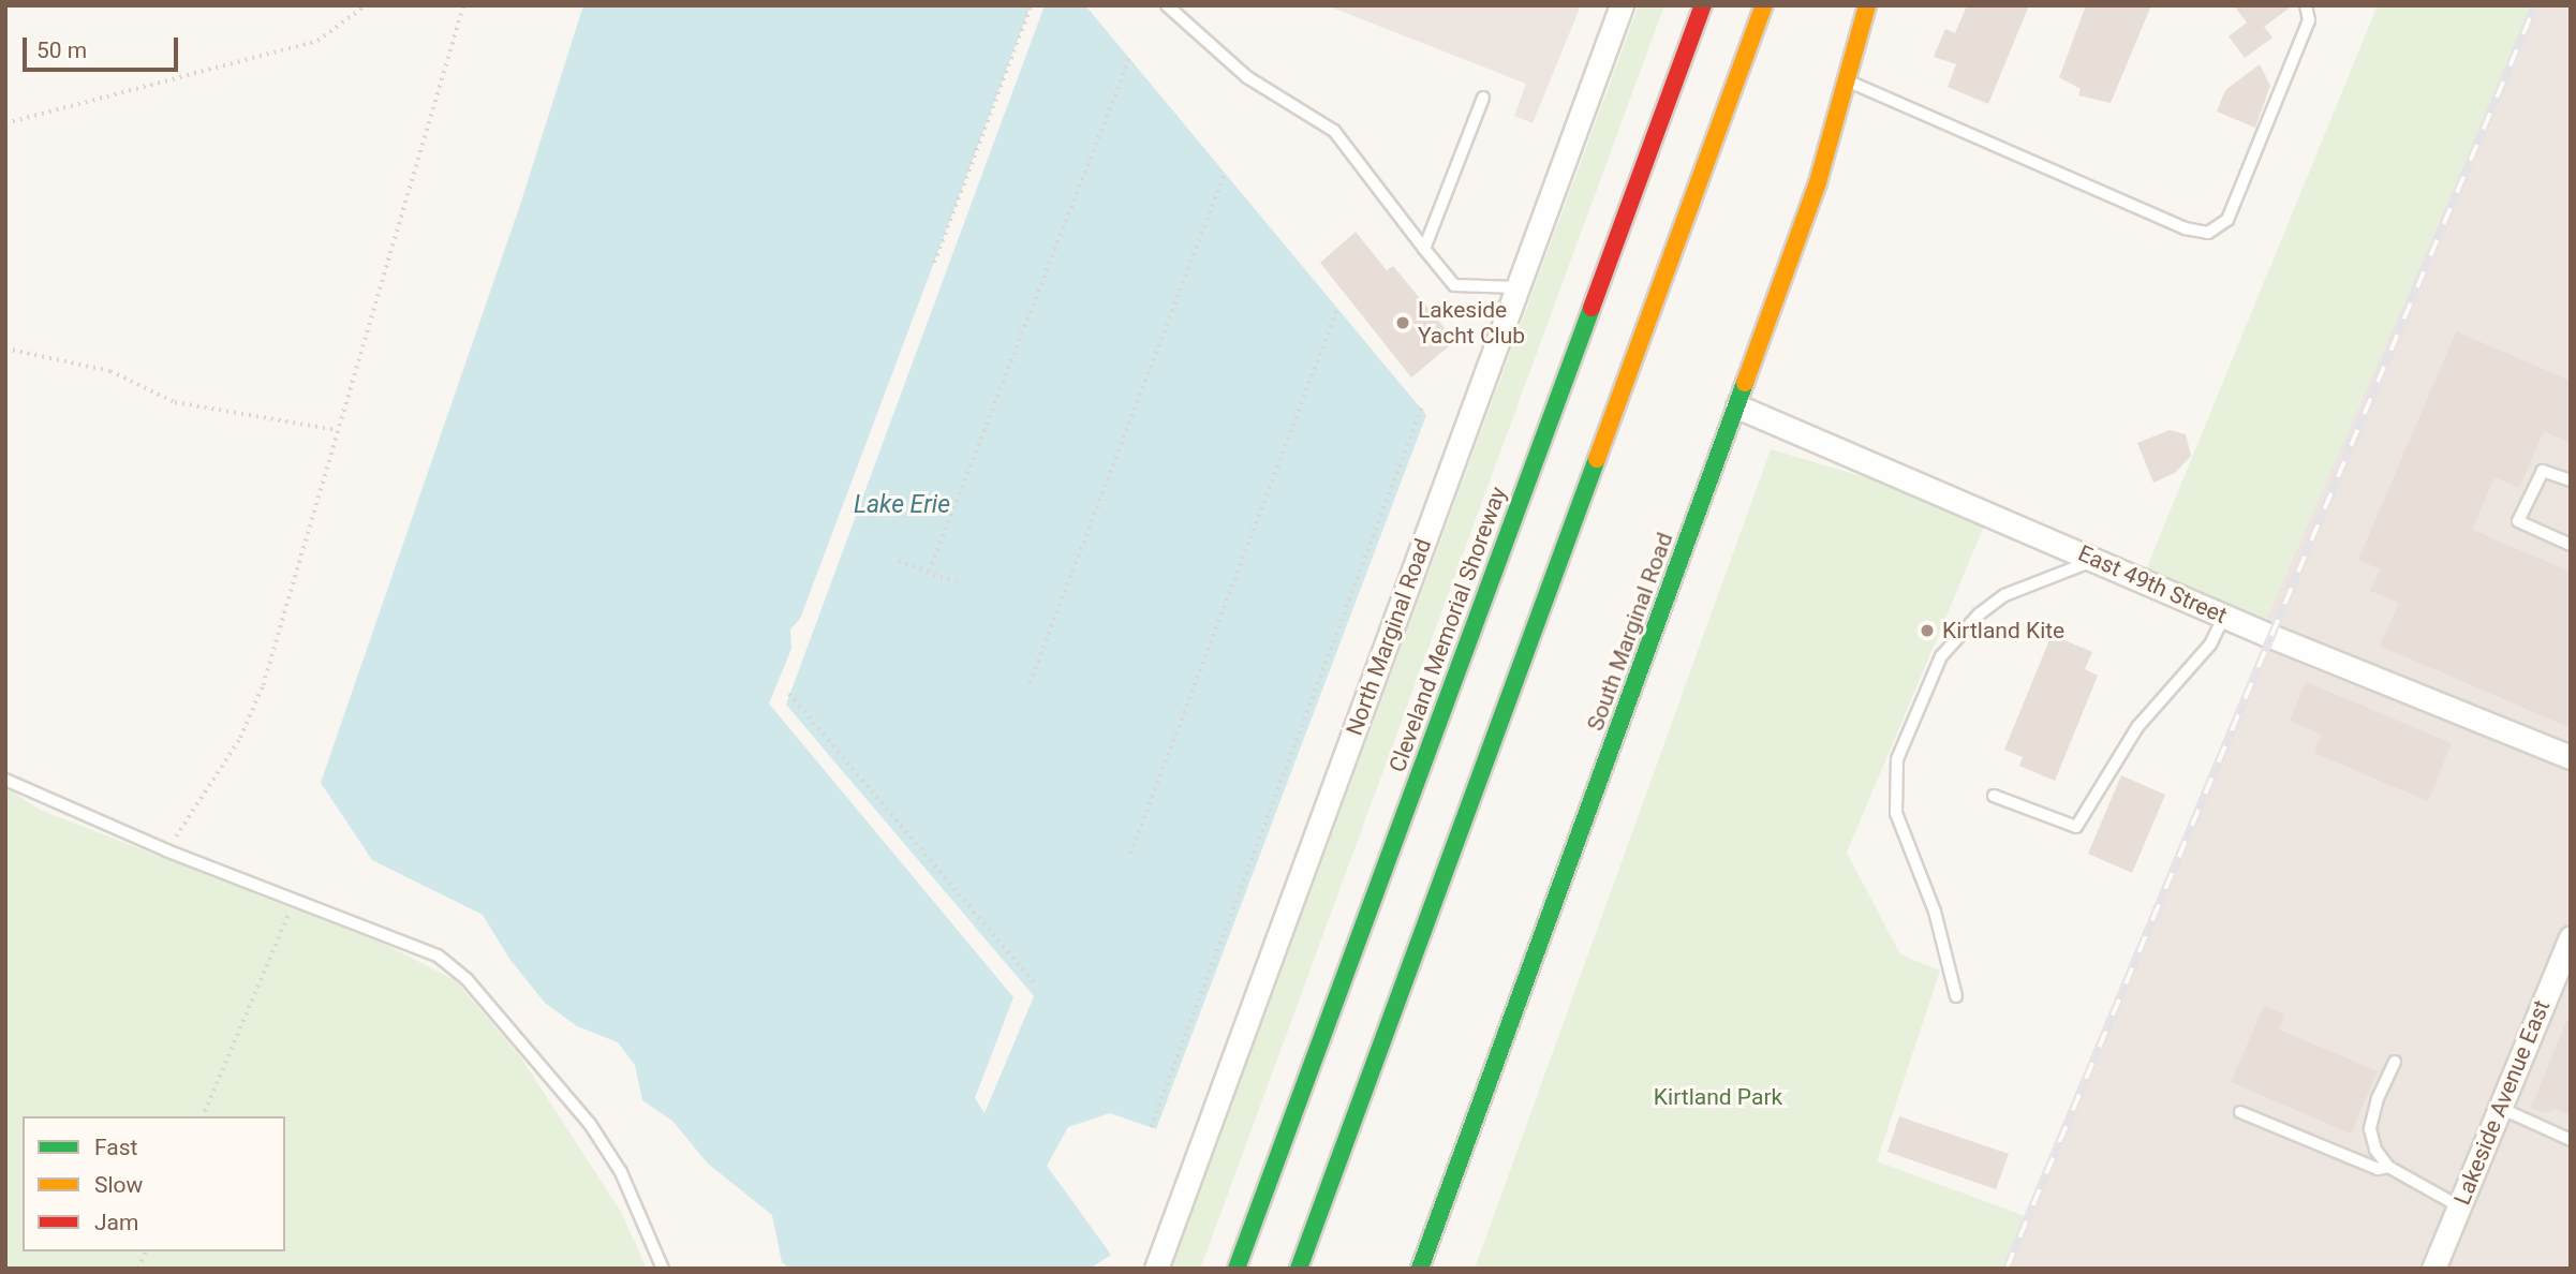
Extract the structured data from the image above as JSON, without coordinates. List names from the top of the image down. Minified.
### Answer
{"streets":{"main road":["Cleveland Memorial Shoreway","South Marginal Road"],"street":["East 49th Street","North Marginal Road","Lakeside Avenue East"]},"crossings":[["East 49th Street","South Marginal Road"]],"water":["Lake Erie"],"parks":["Kirtland Park"],"places":["Lakeside Yacht Club","Kirtland Kite"],"legend":["Fast","Slow","Jam"],"scale_bar":"50 m"}
